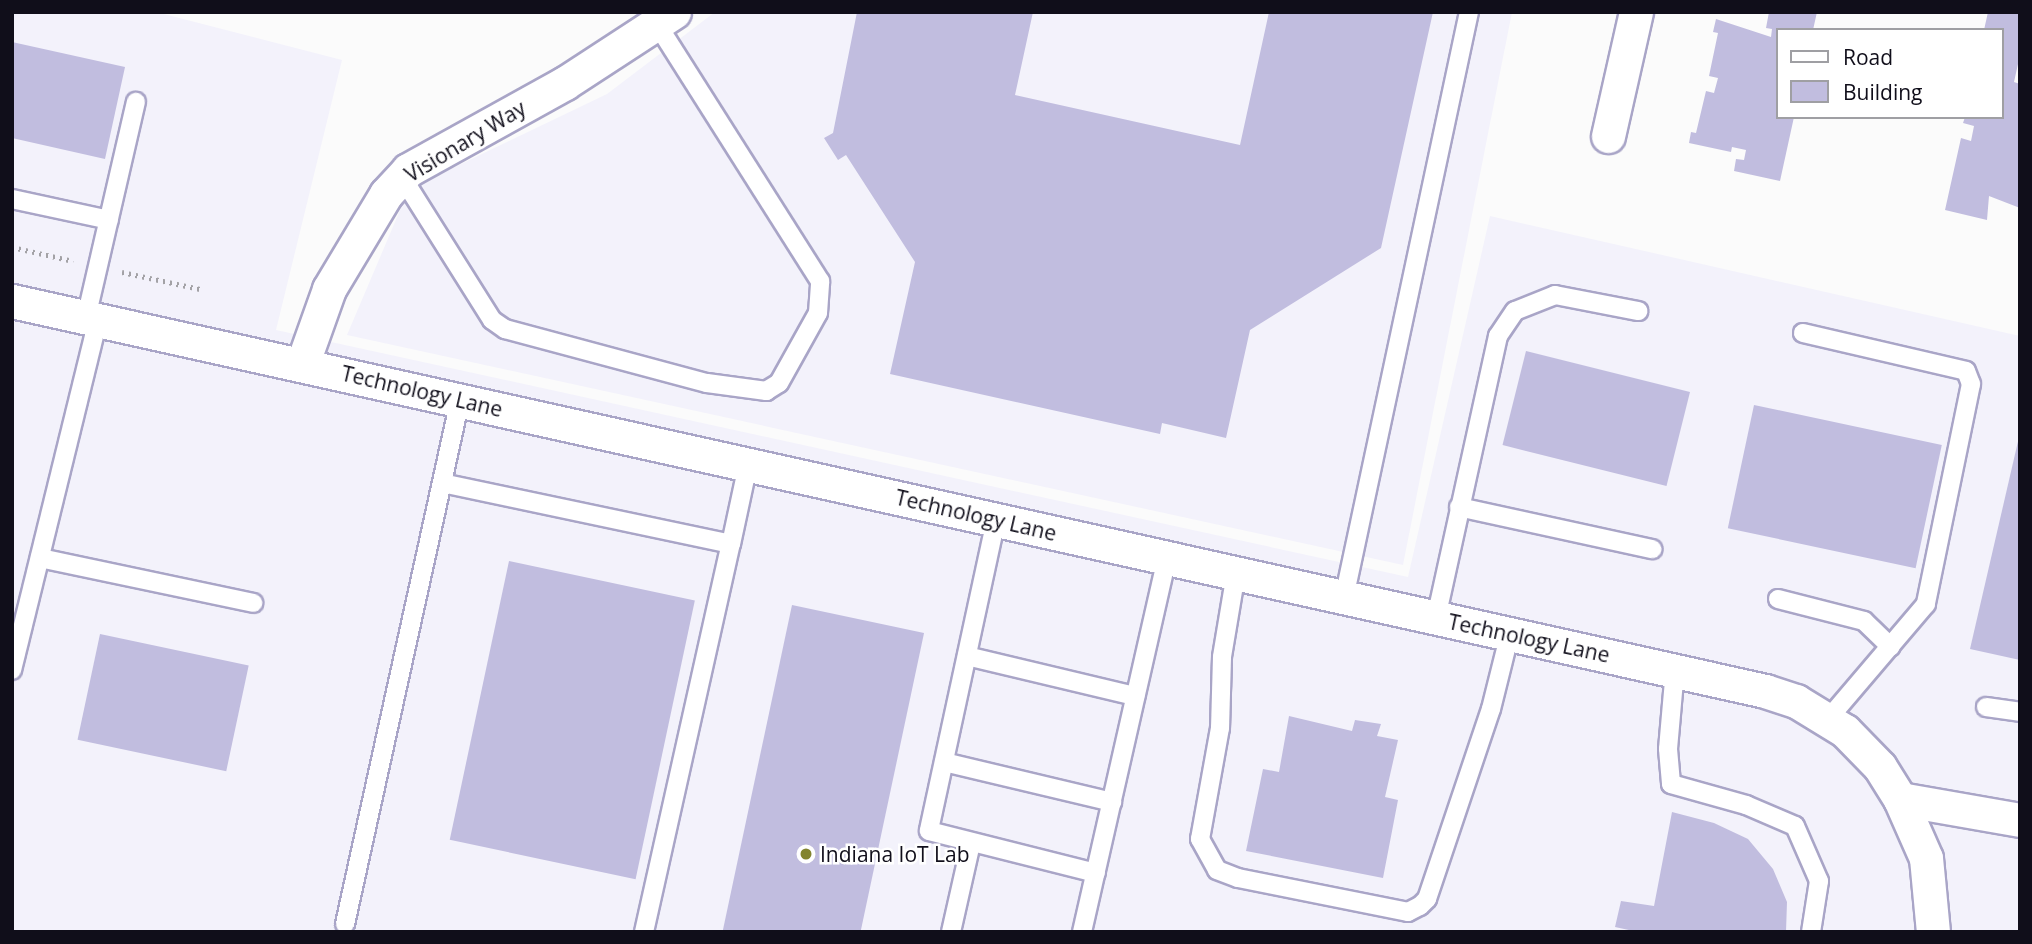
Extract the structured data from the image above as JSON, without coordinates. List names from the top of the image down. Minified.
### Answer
{"streets":{"street":["Visionary Way","Technology Lane"]},"crossings":[["Visionary Way","Technology Lane"]],"places":["Indiana IoT Lab"],"legend":["Road","Building"]}
